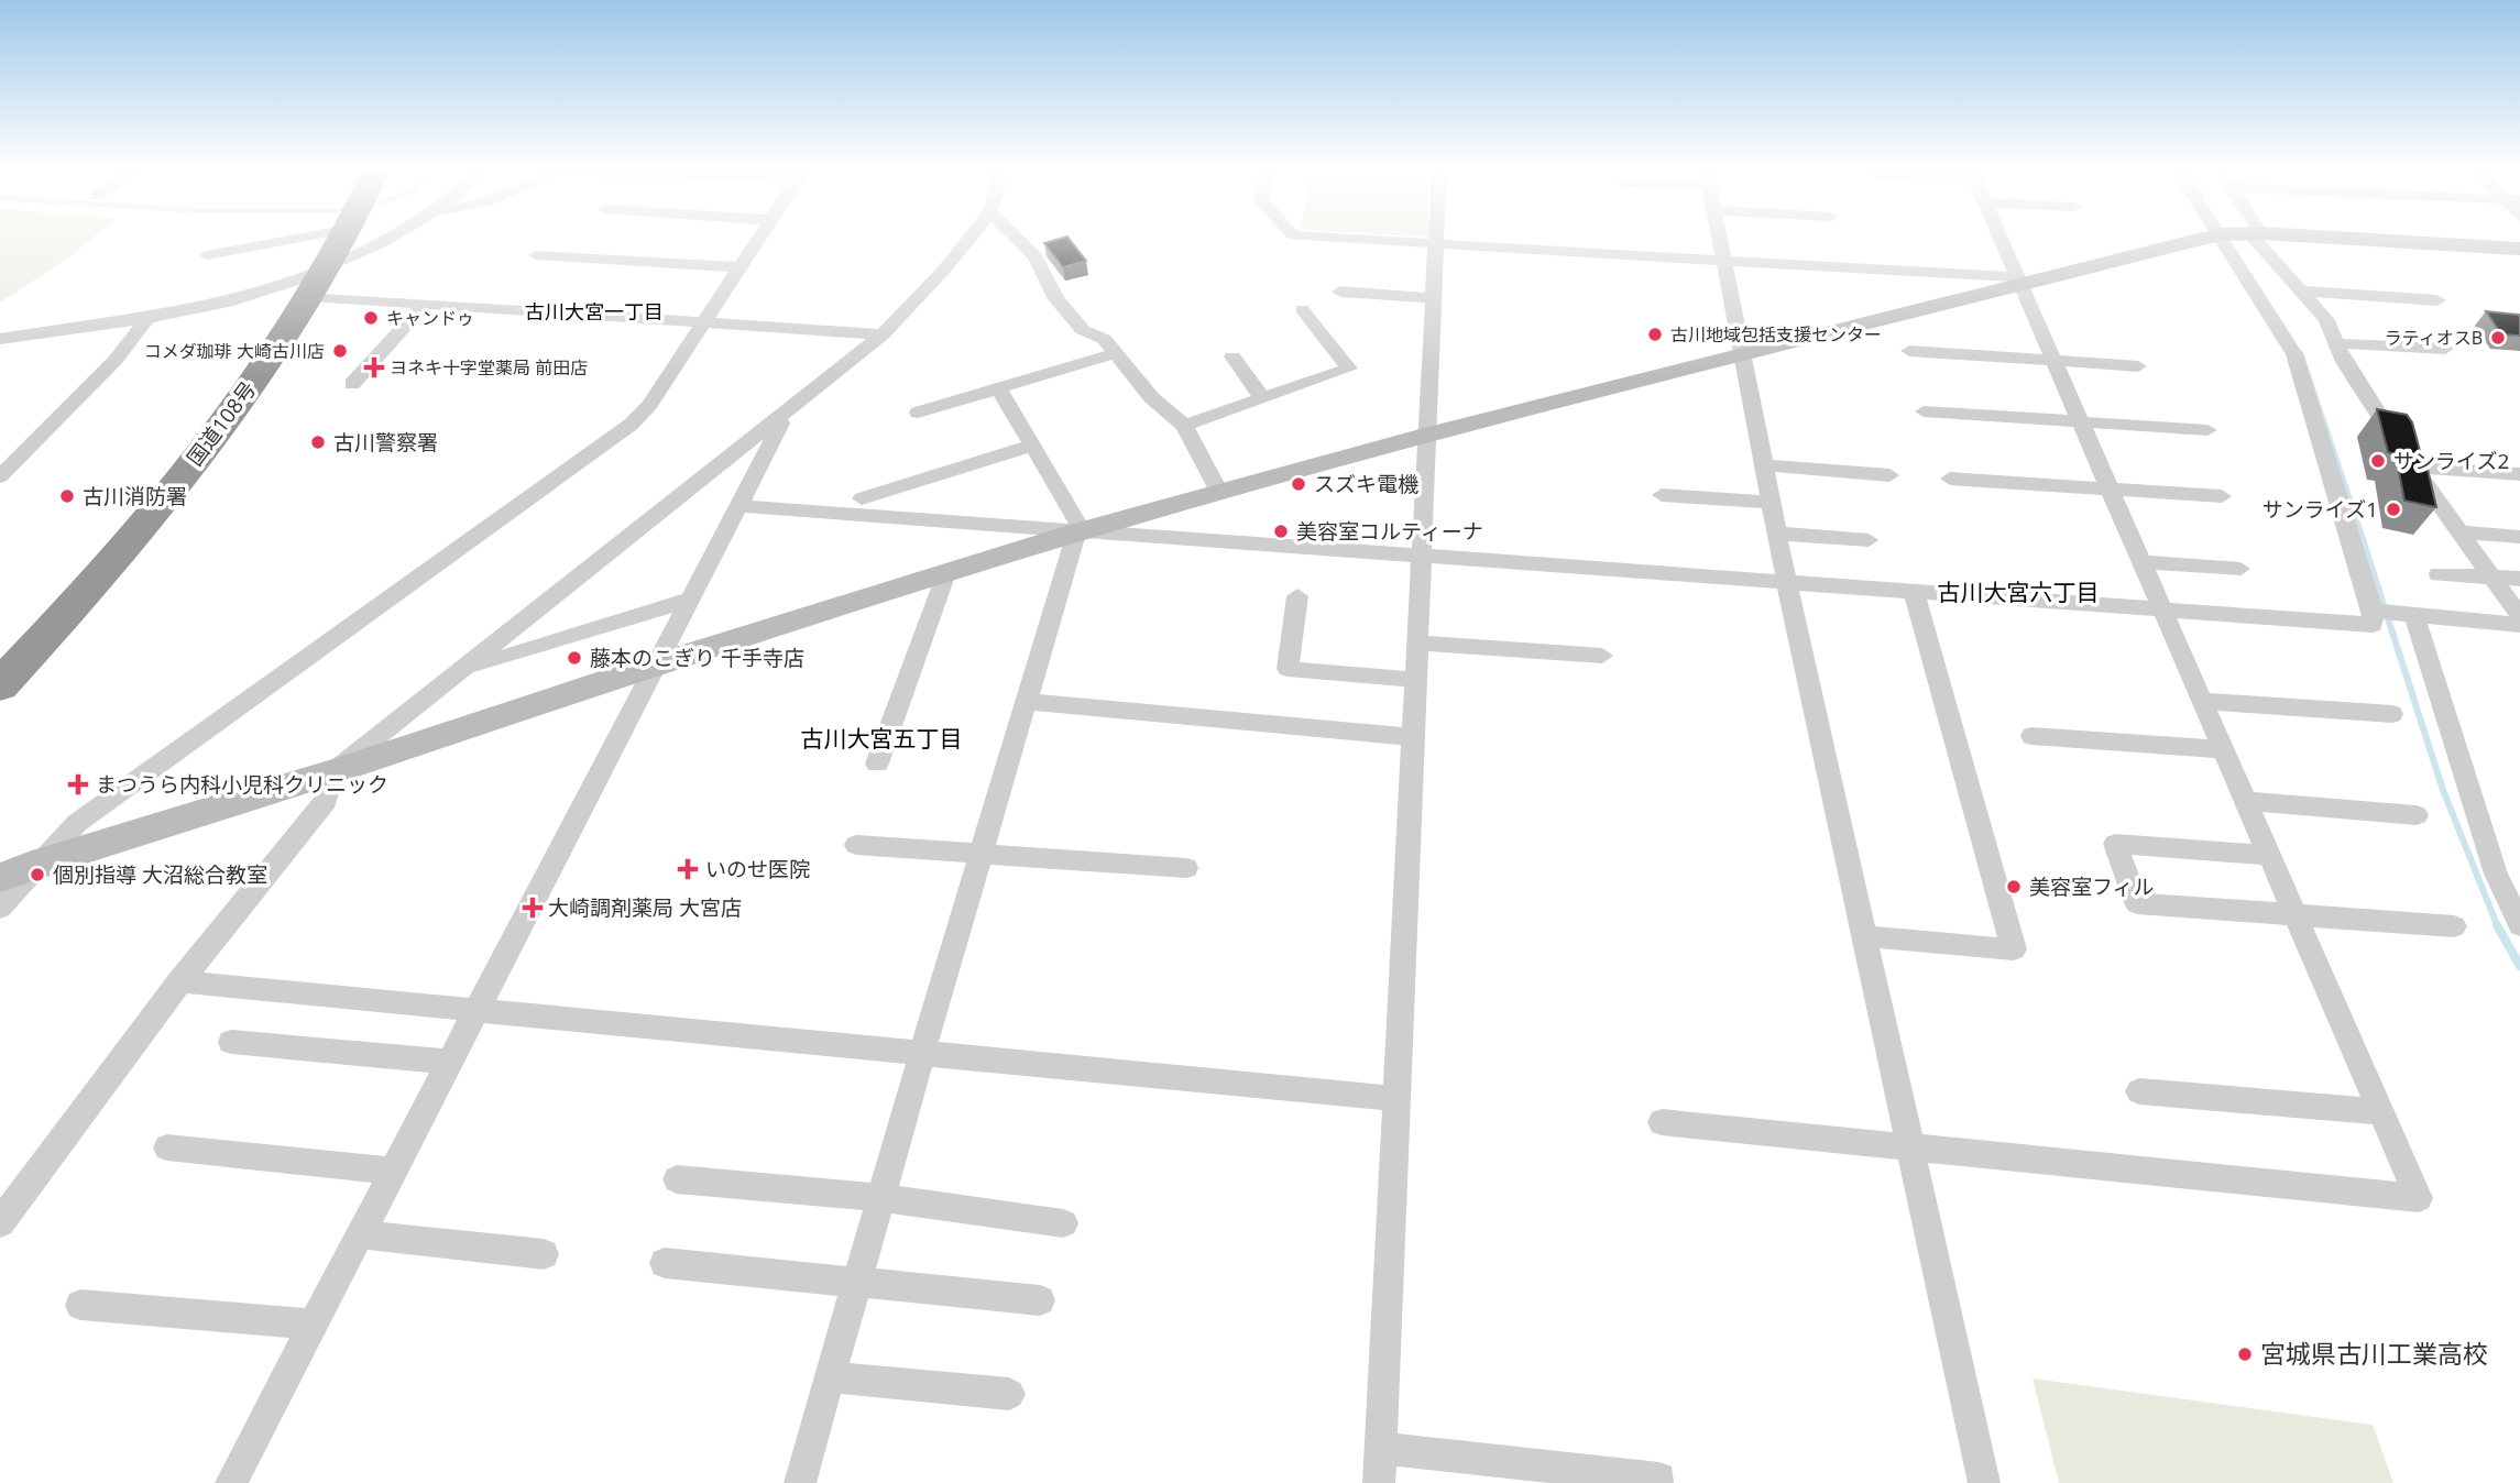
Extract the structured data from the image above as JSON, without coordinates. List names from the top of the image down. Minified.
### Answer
{"streets":{"highway":["国道108号"]},"districts":["古川大宮一丁目","古川大宮六丁目","古川大宮五丁目"],"places":{"other":["キャンドゥ","古川地域包括支援センター","ラティオスB","コメダ珈琲 大崎古川店","古川警察署","サンライズ2","スズキ電機","古川消防署","サンライズ1","美容室コルティーナ","藤本のこぎり 千手寺店","個別指導 大沼総合教室","美容室フィル","宮城県古川工業高校"],"health":["ヨネキ十字堂薬局 前田店","まつうら内科小児科クリニック","いのせ医院","大崎調剤薬局 大宮店"]}}
